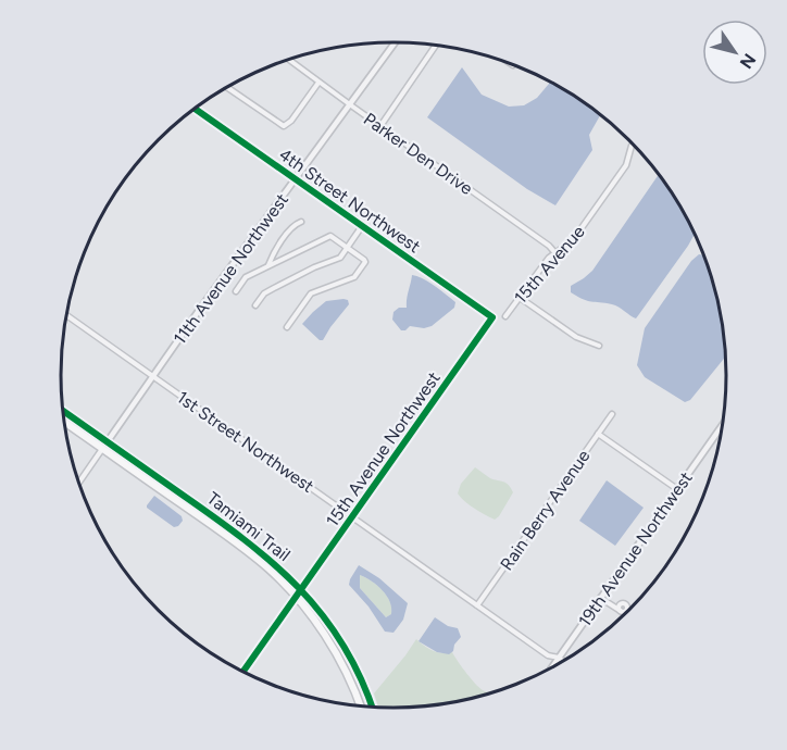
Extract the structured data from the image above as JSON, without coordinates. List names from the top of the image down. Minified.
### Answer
{"streets":{"main road":["Tamiami Trail"],"street":["Parker Den Drive","4th Street Northwest","15th Avenue","11th Avenue Northwest","1st Street Northwest","15th Avenue Northwest","Rain Berry Avenue","19th Avenue Northwest"]},"crossings":[["Parker Den Drive","15th Avenue"],["Parker Den Drive","11th Avenue Northwest"],["4th Street Northwest","11th Avenue Northwest"],["4th Street Northwest","15th Avenue Northwest"],["11th Avenue Northwest","1st Street Northwest"],["11th Avenue Northwest","Tamiami Trail"],["1st Street Northwest","15th Avenue Northwest"],["1st Street Northwest","Rain Berry Avenue"],["1st Street Northwest","19th Avenue Northwest"],["15th Avenue Northwest","Tamiami Trail"]],"north":"bottom right"}
